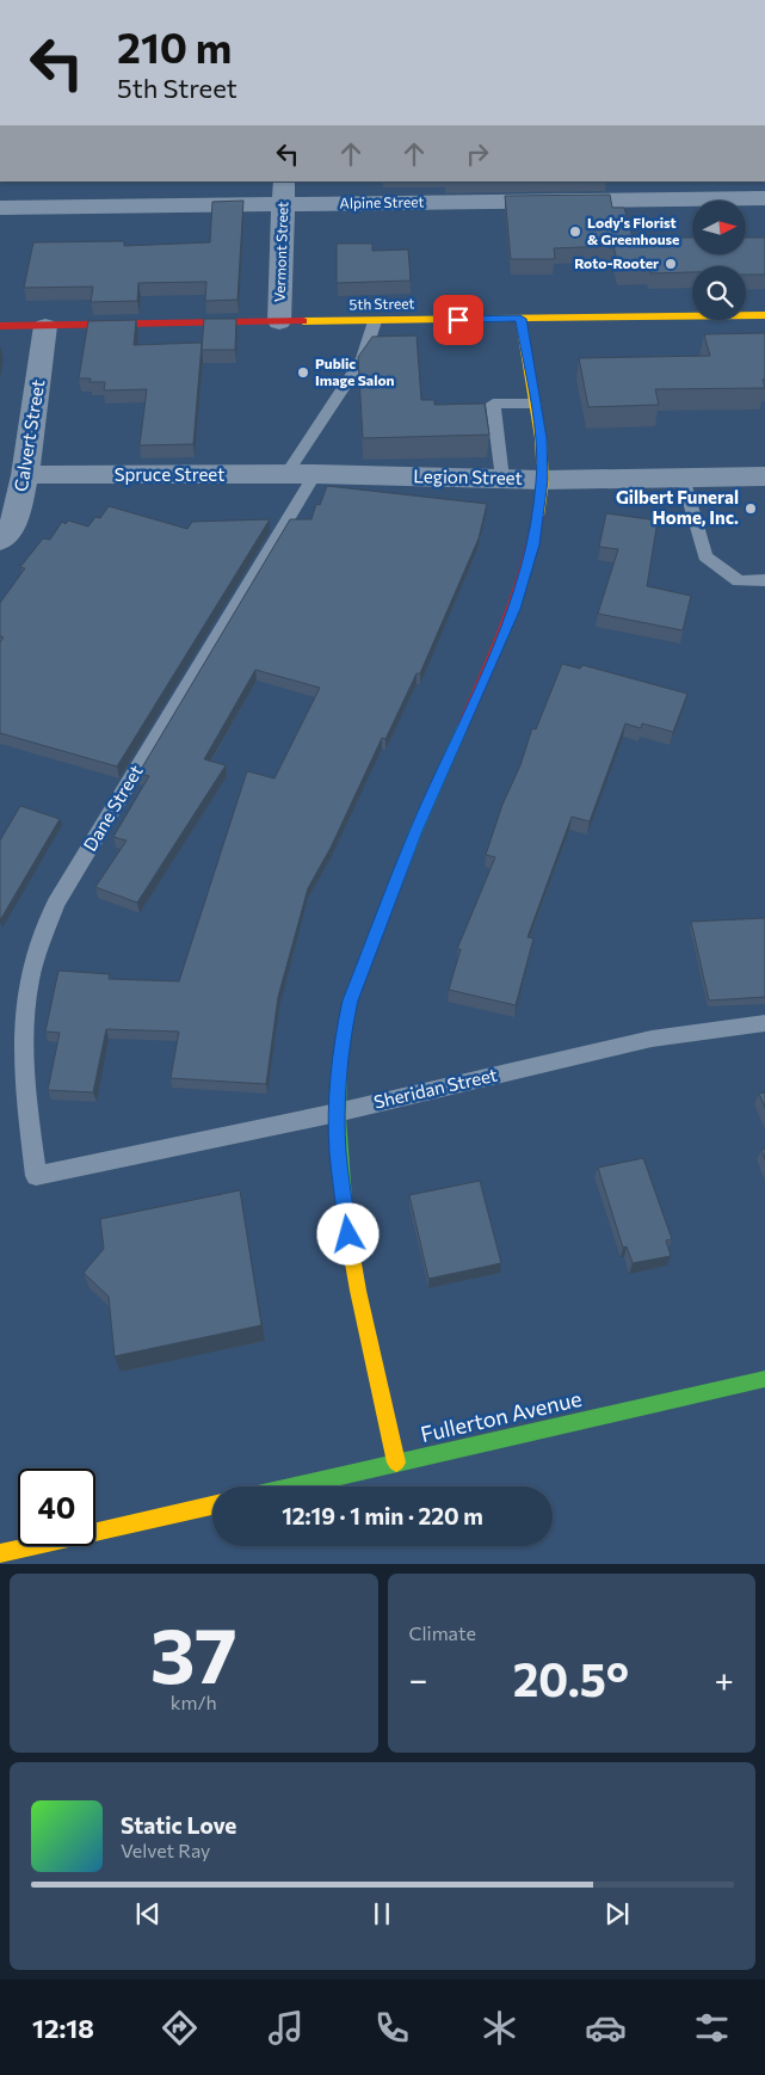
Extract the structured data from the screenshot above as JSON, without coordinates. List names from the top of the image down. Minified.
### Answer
{"streets":{"street":["Alpine Street","Vermont Street","5th Street","Calvert Street","Spruce Street","Legion Street","Fullerton Avenue"],"lane":["Dane Street","Sheridan Street"]},"crossings":[["Alpine Street","Vermont Street"],["Vermont Street","5th Street"],["5th Street","Calvert Street"],["Calvert Street","Spruce Street"],["Spruce Street","Legion Street"],["Spruce Street","Dane Street"],["Legion Street","Dane Street"],["Dane Street","Sheridan Street"]],"places":["Lody's Florist & Greenhouse","Roto-Rooter","Public Image Salon","Gilbert Funeral Home, Inc."],"north":"right","page":{"turn":["210 m","5th Street"],"limit":"40","trip":"12:19 · 1 min · 220 m","tile":[["37","km/h"],"Climate"],"heat":["−","20.5°","+"],"song":["Static Love","Velvet Ray"],"tabs":"12:18"}}
